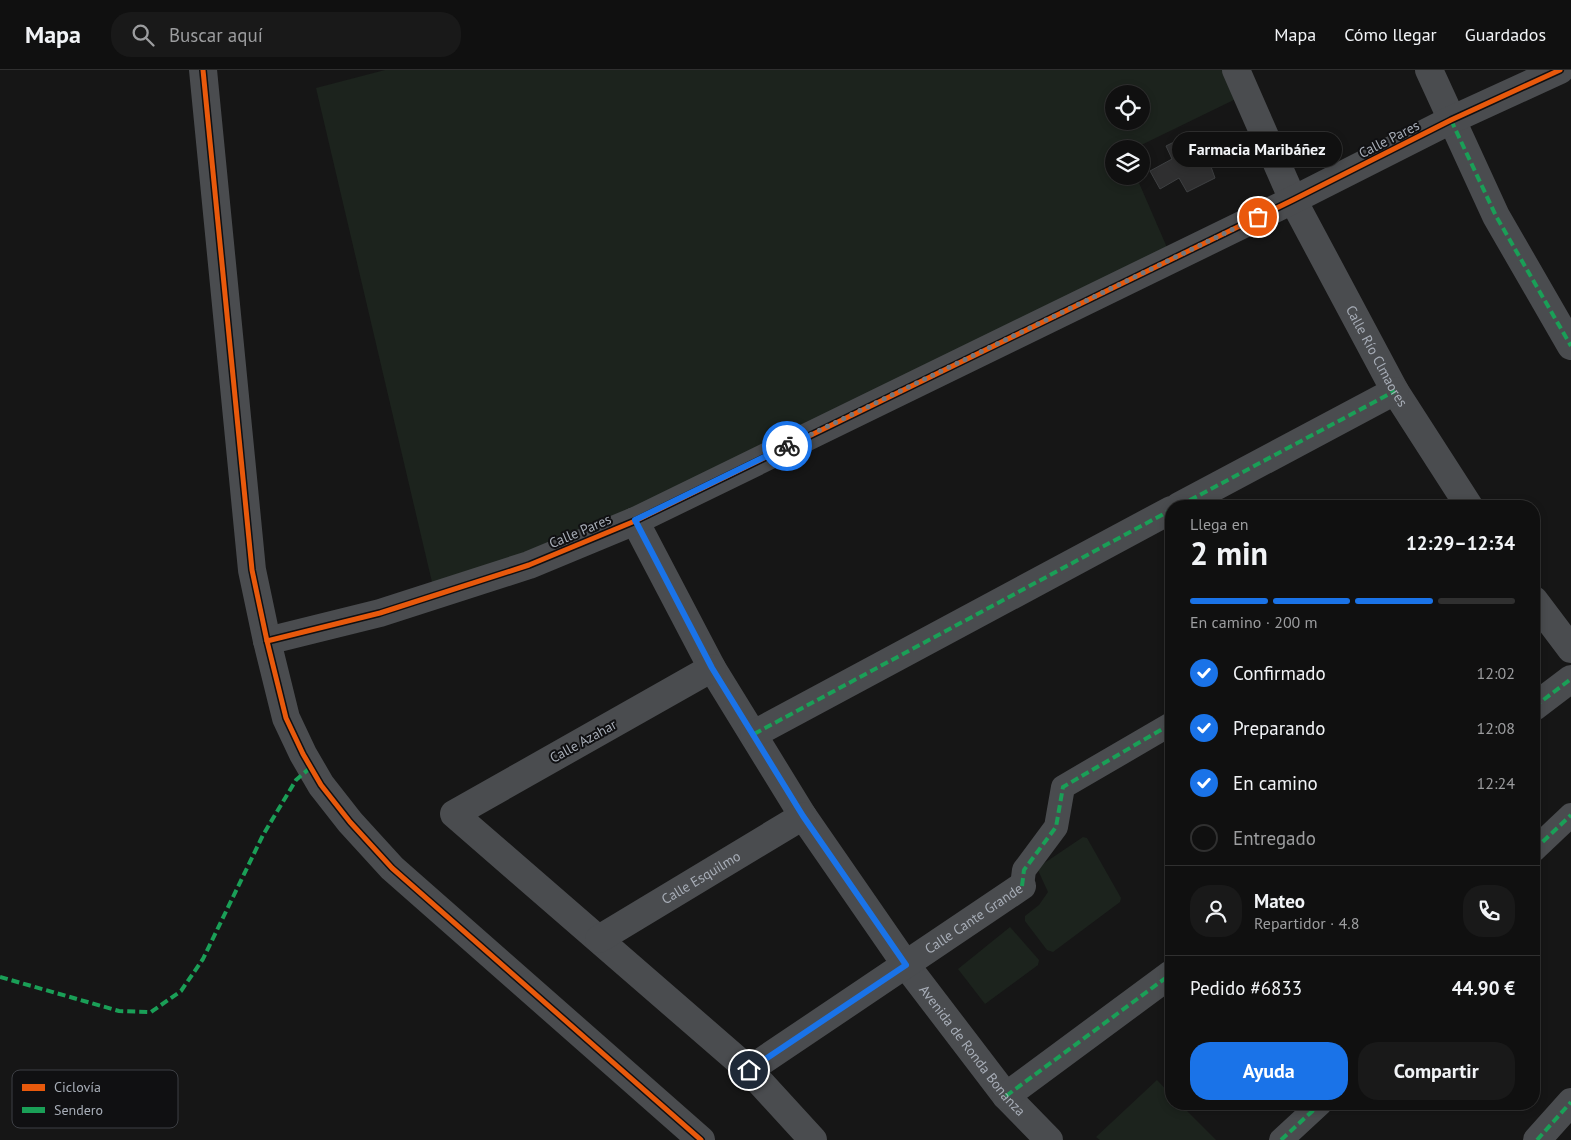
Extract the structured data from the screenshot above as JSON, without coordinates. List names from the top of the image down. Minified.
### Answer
{"streets":{"street":["Calle Pares","Calle Río Clmaores","Calle Azahar","Calle Esquilmo","Calle Cante Grande","Avenida de Ronda Bonanza"]},"crossings":[["Calle Pares","Calle Río Clmaores"],["Calle Pares","Avenida de Ronda Bonanza"],["Calle Azahar","Calle Esquilmo"],["Calle Azahar","Avenida de Ronda Bonanza"],["Calle Esquilmo","Avenida de Ronda Bonanza"],["Calle Cante Grande","Avenida de Ronda Bonanza"]],"places":["Farmacia Maribáñez"],"legend":["Ciclovía","Sendero"],"page":{"header":"Mapa","search":"Buscar aquí","nav":["Mapa","Cómo llegar","Guardados"],"bubble":"Farmacia Maribáñez","heading":["2 min","Llega en","12:29–12:34"],"panel":["Mateo","Repartidor · 4.8","Pedido #6833","44.90 €"],"bar":"En camino · 200 m","list":[["Confirmado","12:02"],["Preparando","12:08"],["En camino","12:24"],"Entregado"],"buttons":["Ayuda","Compartir"]}}
